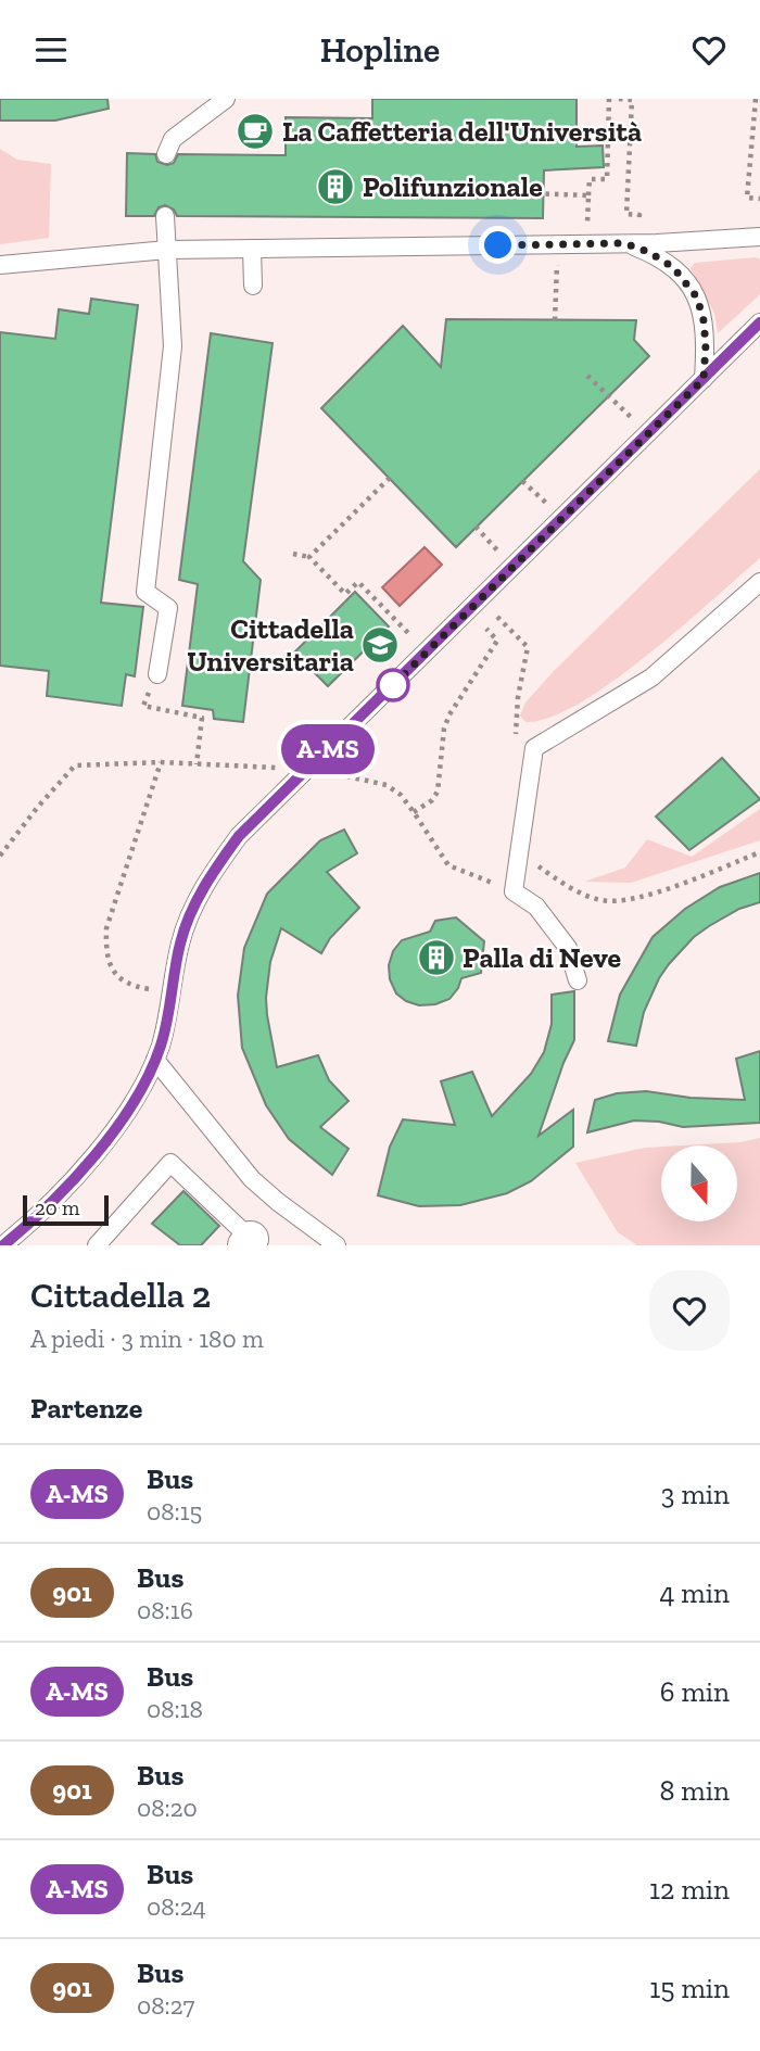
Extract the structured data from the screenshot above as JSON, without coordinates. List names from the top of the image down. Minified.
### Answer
{"places":{"cafe":["La Caffetteria dell'Università"],"building":["Polifunzionale","Palla di Neve"],"school or university":["Cittadella Universitaria"]},"lines":["bus line A-MS"],"scale_bar":"20 m","north":"bottom","page":{"header":"Hopline","on_map":"A-MS","scale":"20 m","heading":[["Cittadella 2","A piedi · 3 min · 180 m"],"Partenze"],"list":[{"mark":"A-MS","name":"Bus","note":"08:15","value":"3 min"},{"mark":"901","name":"Bus","note":"08:16","value":"4 min"},{"mark":"A-MS","name":"Bus","note":"08:18","value":"6 min"},{"mark":"901","name":"Bus","note":"08:20","value":"8 min"},{"mark":"A-MS","name":"Bus","note":"08:24","value":"12 min"},{"mark":"901","name":"Bus","note":"08:27","value":"15 min"}]}}
